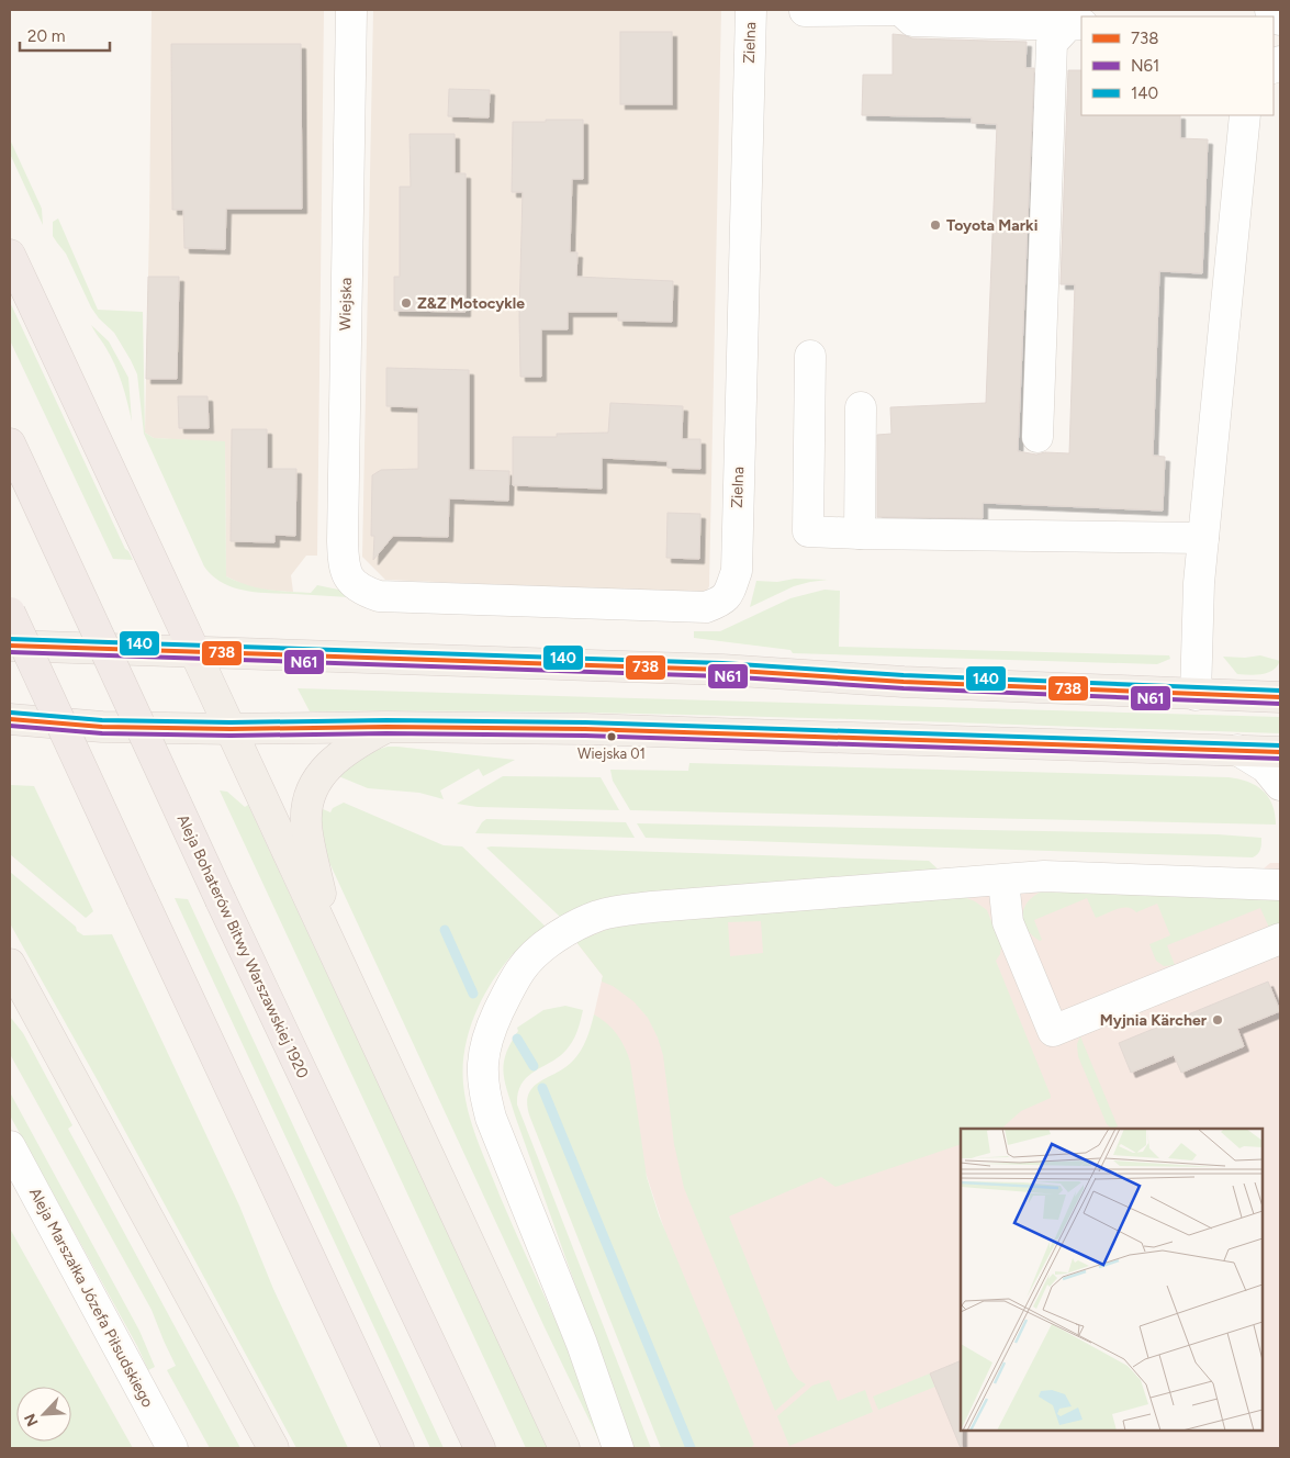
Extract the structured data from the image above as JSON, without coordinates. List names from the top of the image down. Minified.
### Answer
{"streets":{"highway":["Aleja Bohaterów Bitwy Warszawskiej 1920"],"street":["Zielna","Wiejska","Aleja Marszałka Józefa Piłsudskiego"]},"crossings":[["Zielna","Wiejska"]],"places":["Toyota Marki","Z&Z Motocykle","Wiejska 01","Myjnia Kärcher"],"lines":["transit line 140","transit line 738","transit line N61"],"legend":["738","N61","140"],"scale_bar":"20 m","north":"bottom left"}
